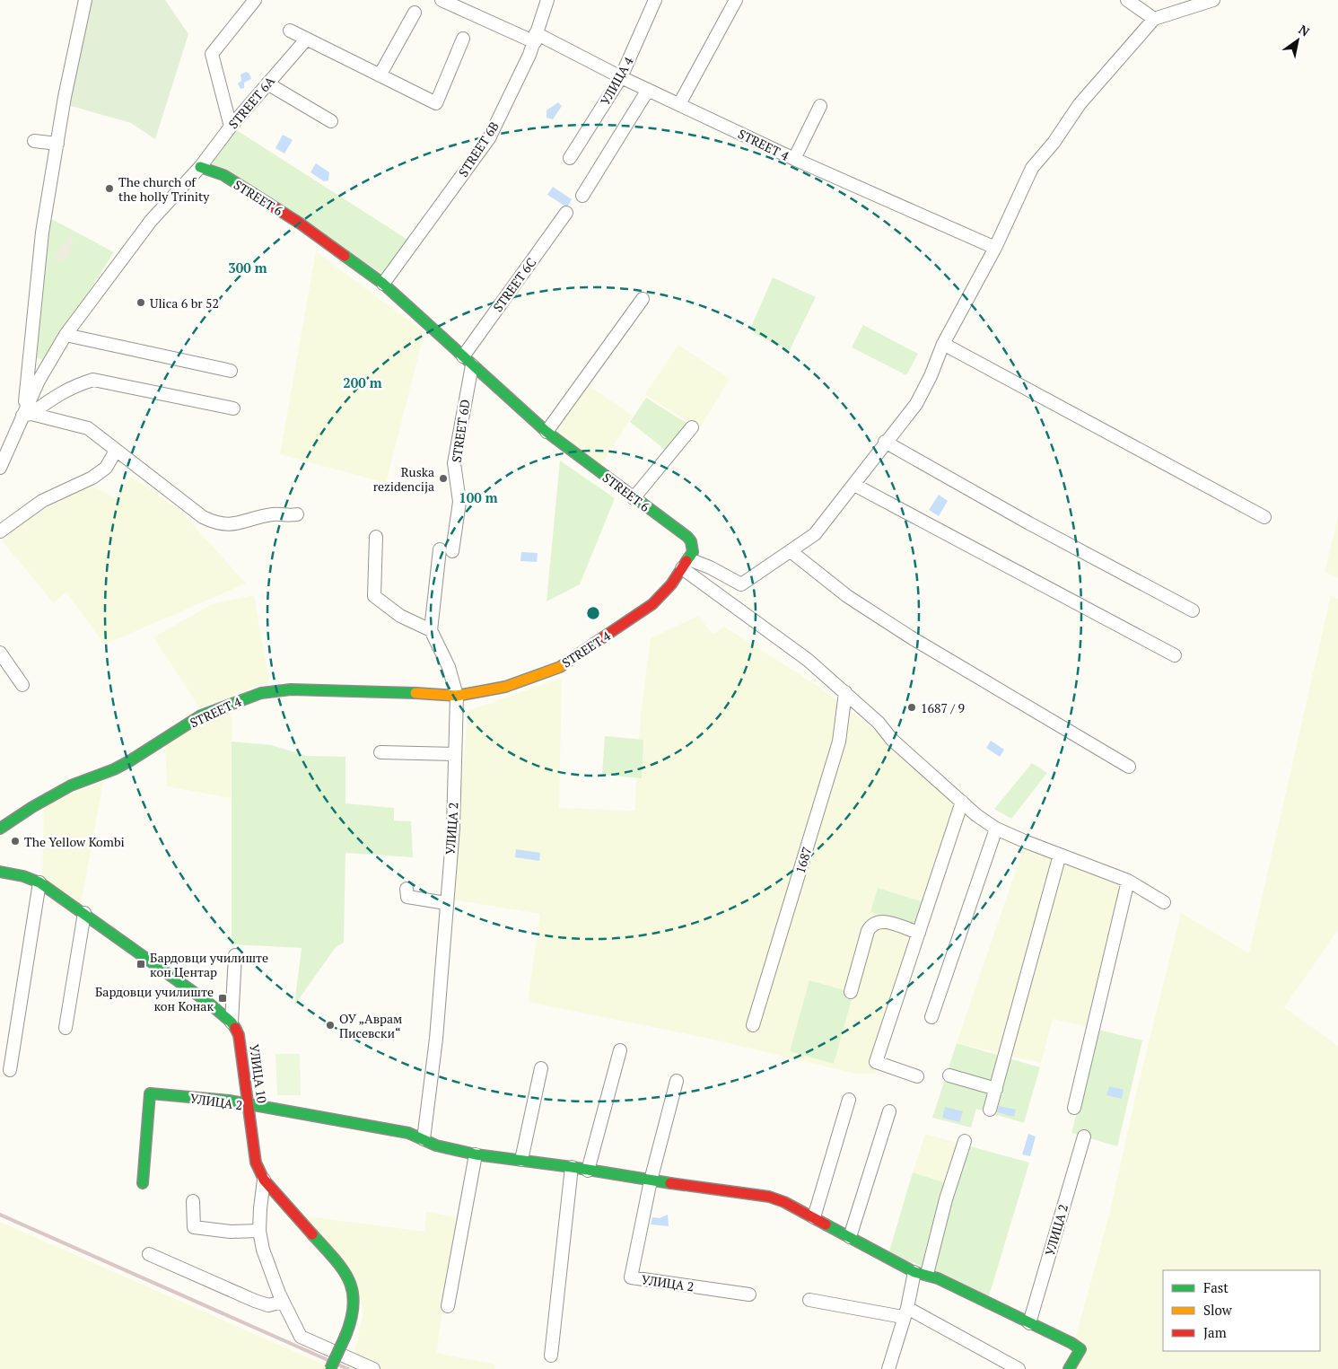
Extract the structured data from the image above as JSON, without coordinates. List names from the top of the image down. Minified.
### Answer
{"streets":{"street":["УЛИЦА 4","STREET 6A","STREET 4","STREET 6B","STREET 6","STREET 6C","STREET 6D","УЛИЦА 2","1687","УЛИЦА 10"]},"crossings":[["УЛИЦА 4","STREET 4"],["STREET 6A","STREET 6"],["STREET 4","STREET 6B"],["STREET 4","STREET 6"],["STREET 4","УЛИЦА 2"],["STREET 6B","STREET 6"],["STREET 6","STREET 6C"],["STREET 6","STREET 6D"],["STREET 6C","STREET 6D"],["УЛИЦА 2","УЛИЦА 10"]],"places":{"other":["Тhe church of the holly Trinity","Ulica 6 br 52","Ruska rezidencija","1687 / 9","The Yellow Kombi","ОУ „Аврам Писевски“"],"transit":["Бардовци училиште кон Центар","Бардовци училиште кон Конак"]},"legend":["Fast","Slow","Jam"],"north":"top right","rings":["300 m","200 m","100 m"]}
